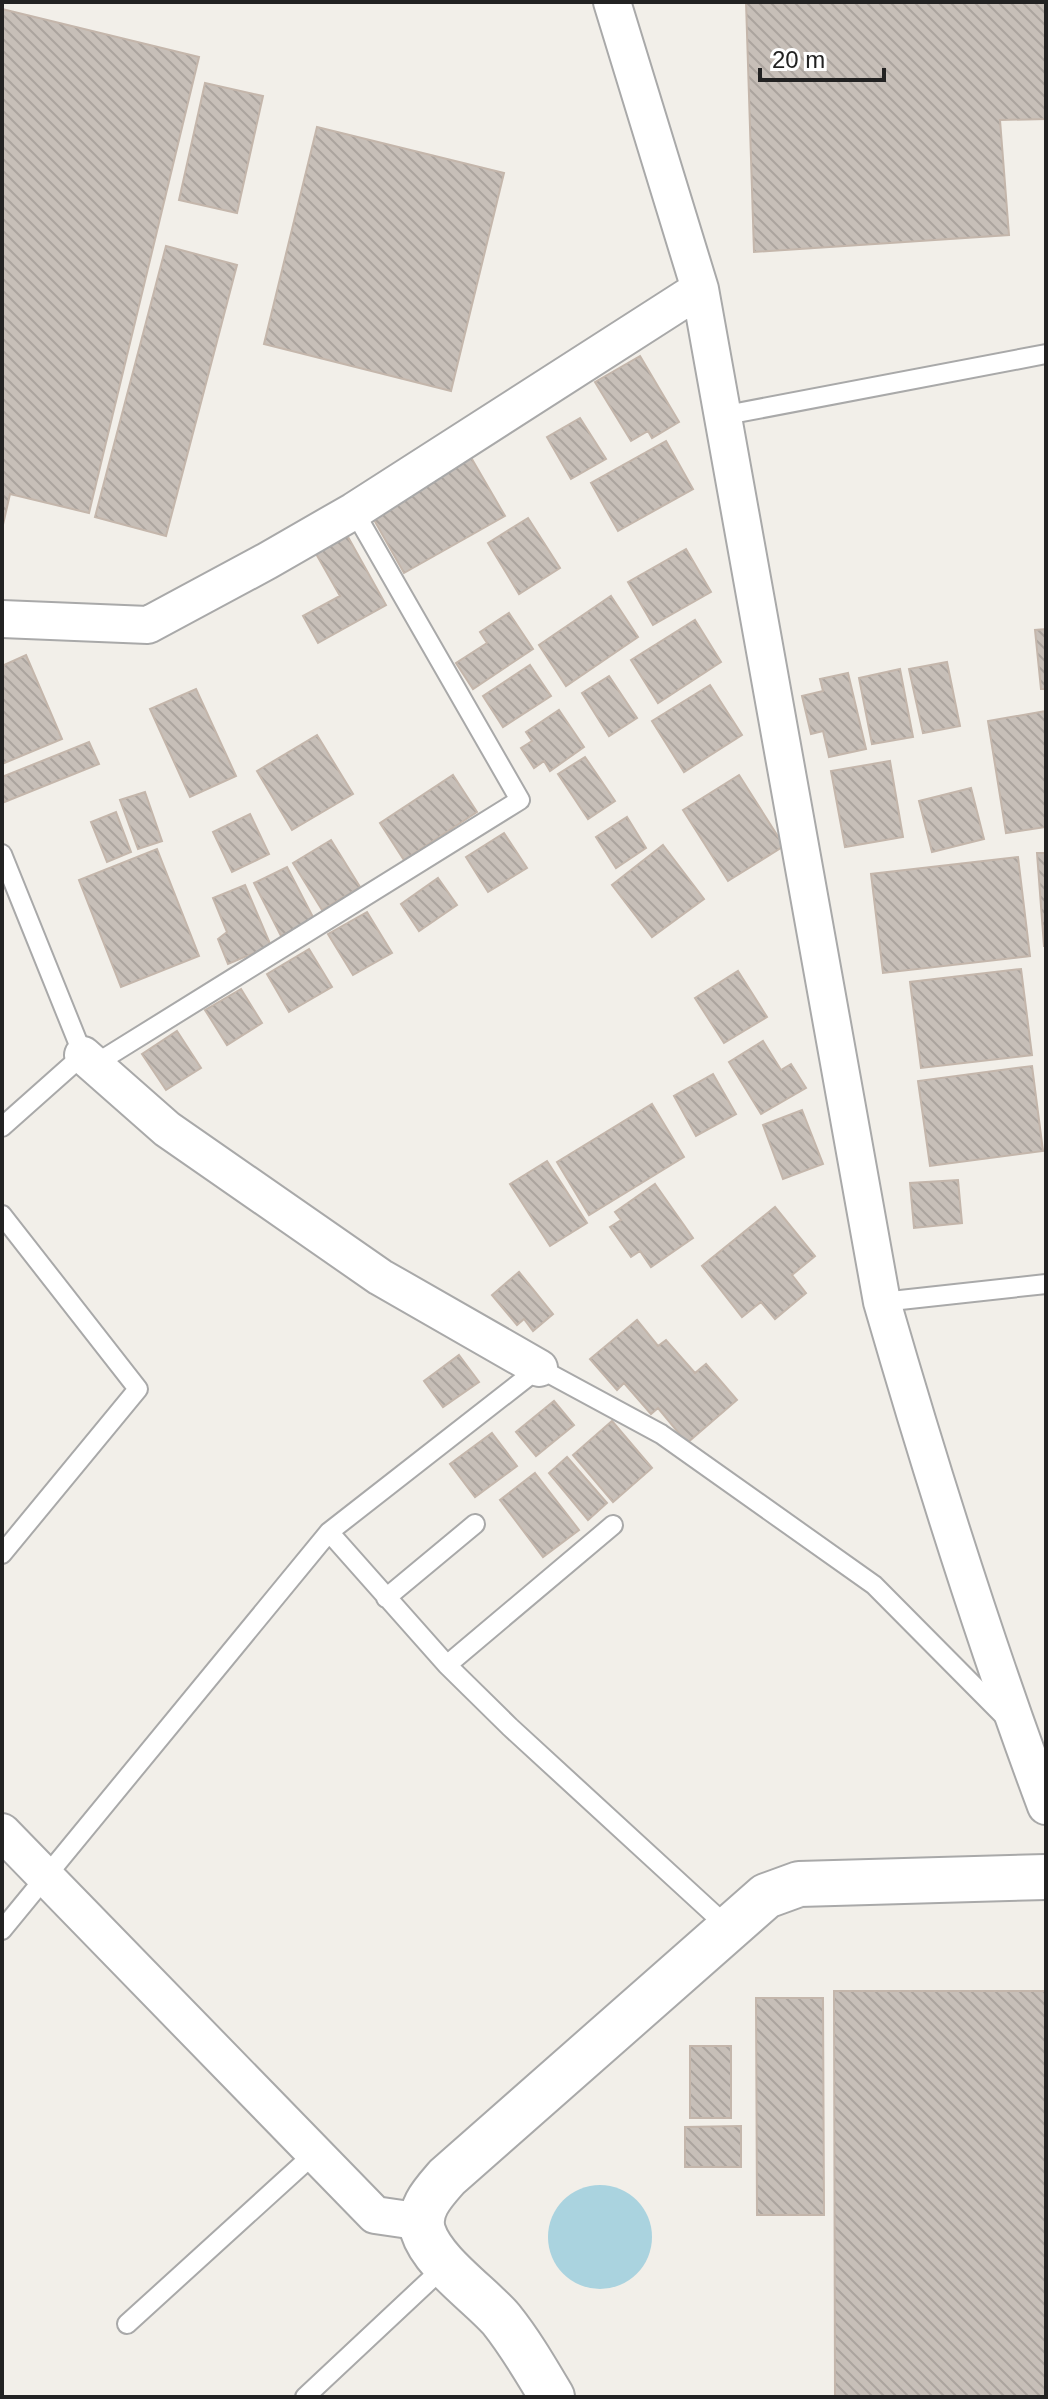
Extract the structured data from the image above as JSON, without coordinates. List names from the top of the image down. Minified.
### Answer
{"scale_bar":"20 m"}
